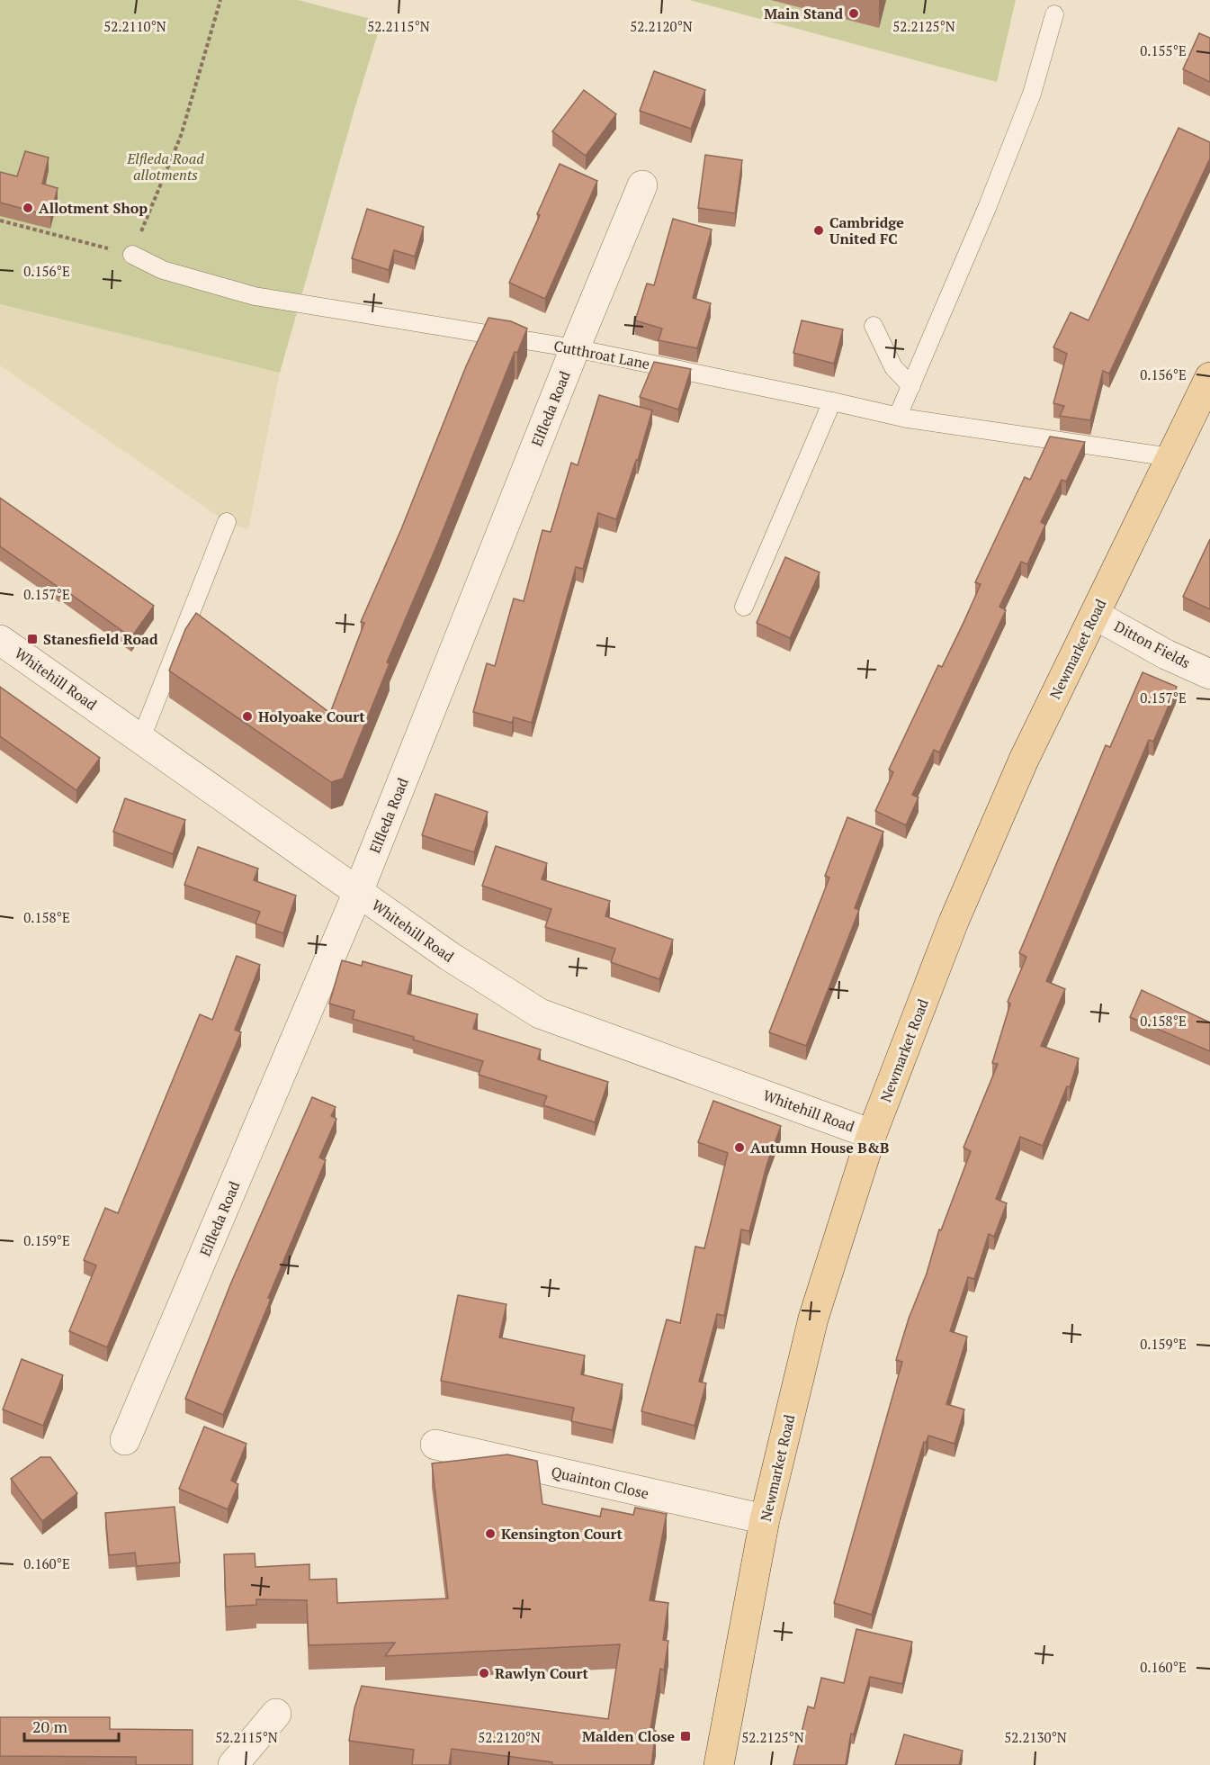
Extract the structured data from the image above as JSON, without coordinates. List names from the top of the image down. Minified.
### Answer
{"streets":{"main road":["Newmarket Road"],"street":["Elfleda Road","Ditton Fields","Whitehill Road","Quainton Close"],"lane":["Cutthroat Lane"]},"crossings":[["Cutthroat Lane","Elfleda Road"],["Cutthroat Lane","Newmarket Road"],["Elfleda Road","Whitehill Road"],["Ditton Fields","Newmarket Road"],["Newmarket Road","Whitehill Road"],["Newmarket Road","Quainton Close"]],"parks":["Elfleda Road allotments"],"places":{"other":["Main Stand","Allotment Shop","Cambridge United FC","Holyoake Court","Autumn House B&B","Kensington Court","Rawlyn Court"],"transit":["Stanesfield Road","Malden Close"]},"scale_bar":"20 m","coordinates":["52.2110°N","52.2115°N","52.2120°N","52.2125°N","0.155°E","0.156°E","0.157°E","0.158°E","0.159°E","0.160°E","52.2130°N"]}
